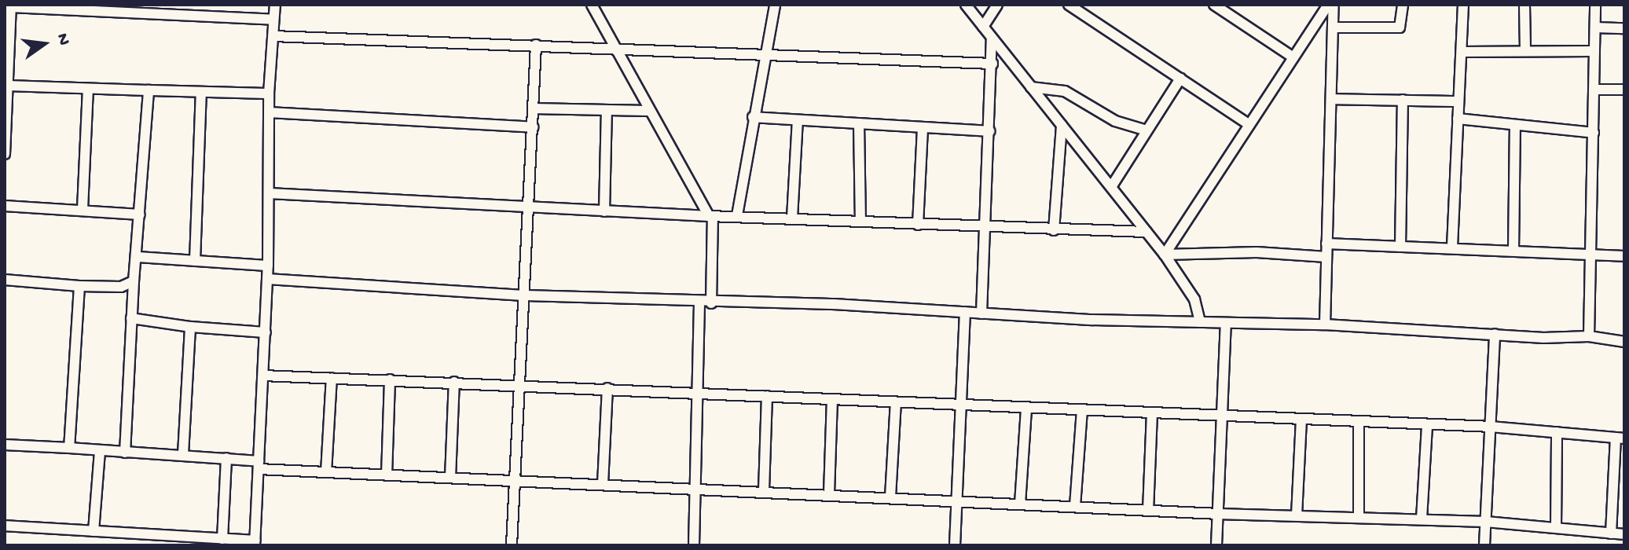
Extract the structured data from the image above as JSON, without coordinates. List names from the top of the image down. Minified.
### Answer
{"north":"right"}
